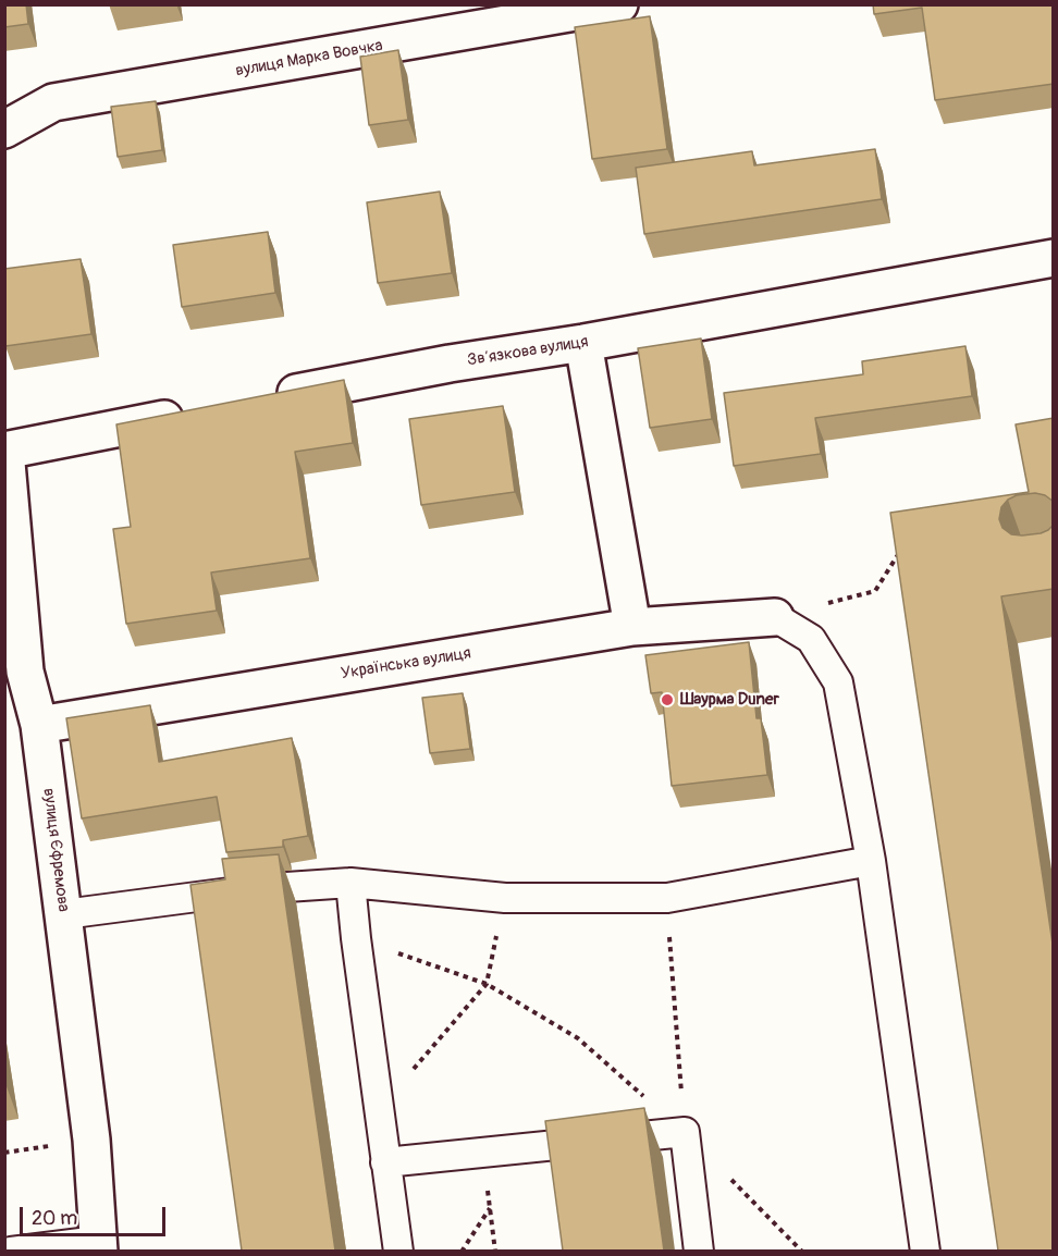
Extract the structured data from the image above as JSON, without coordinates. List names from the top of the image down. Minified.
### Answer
{"streets":{"street":["вулиця Марка Вовчка","Звʼязкова вулиця","Українська вулиця","вулиця Єфремова"]},"crossings":[["Українська вулиця","вулиця Єфремова"]],"places":["Шаурма Duner"],"scale_bar":"20 m"}
